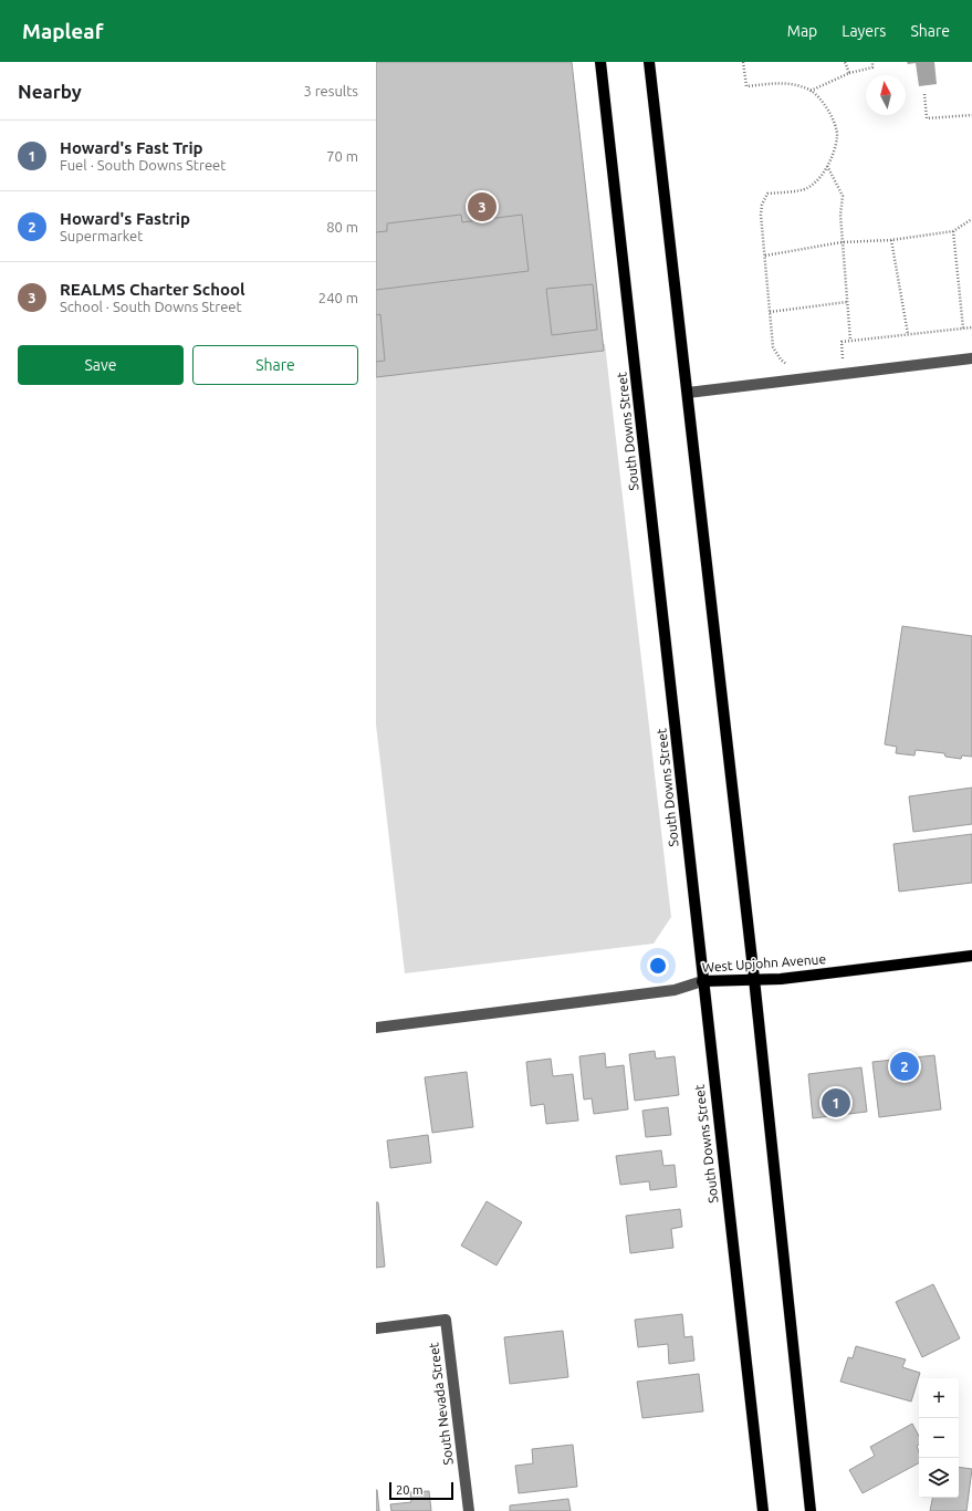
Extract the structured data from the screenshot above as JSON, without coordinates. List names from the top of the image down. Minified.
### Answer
{"streets":{"main road":["South Downs Street","West Upjohn Avenue"],"street":["South Nevada Street"]},"crossings":[["South Downs Street","West Upjohn Avenue"]],"scale_bar":"20 m","north":"top","page":{"header":"Mapleaf","nav":["Map","Layers","Share"],"heading":["Nearby","3 results"],"list":[{"mark":"1","name":"Howard's Fast Trip","note":"Fuel · South Downs Street","value":"70 m"},{"mark":"2","name":"Howard's Fastrip","note":"Supermarket","value":"80 m"},{"mark":"3","name":"REALMS Charter School","note":"School · South Downs Street","value":"240 m"}],"pins":["3","2","1"],"buttons":["Save","Share"],"map_buttons":["+","−"],"scale":"20 m"}}
